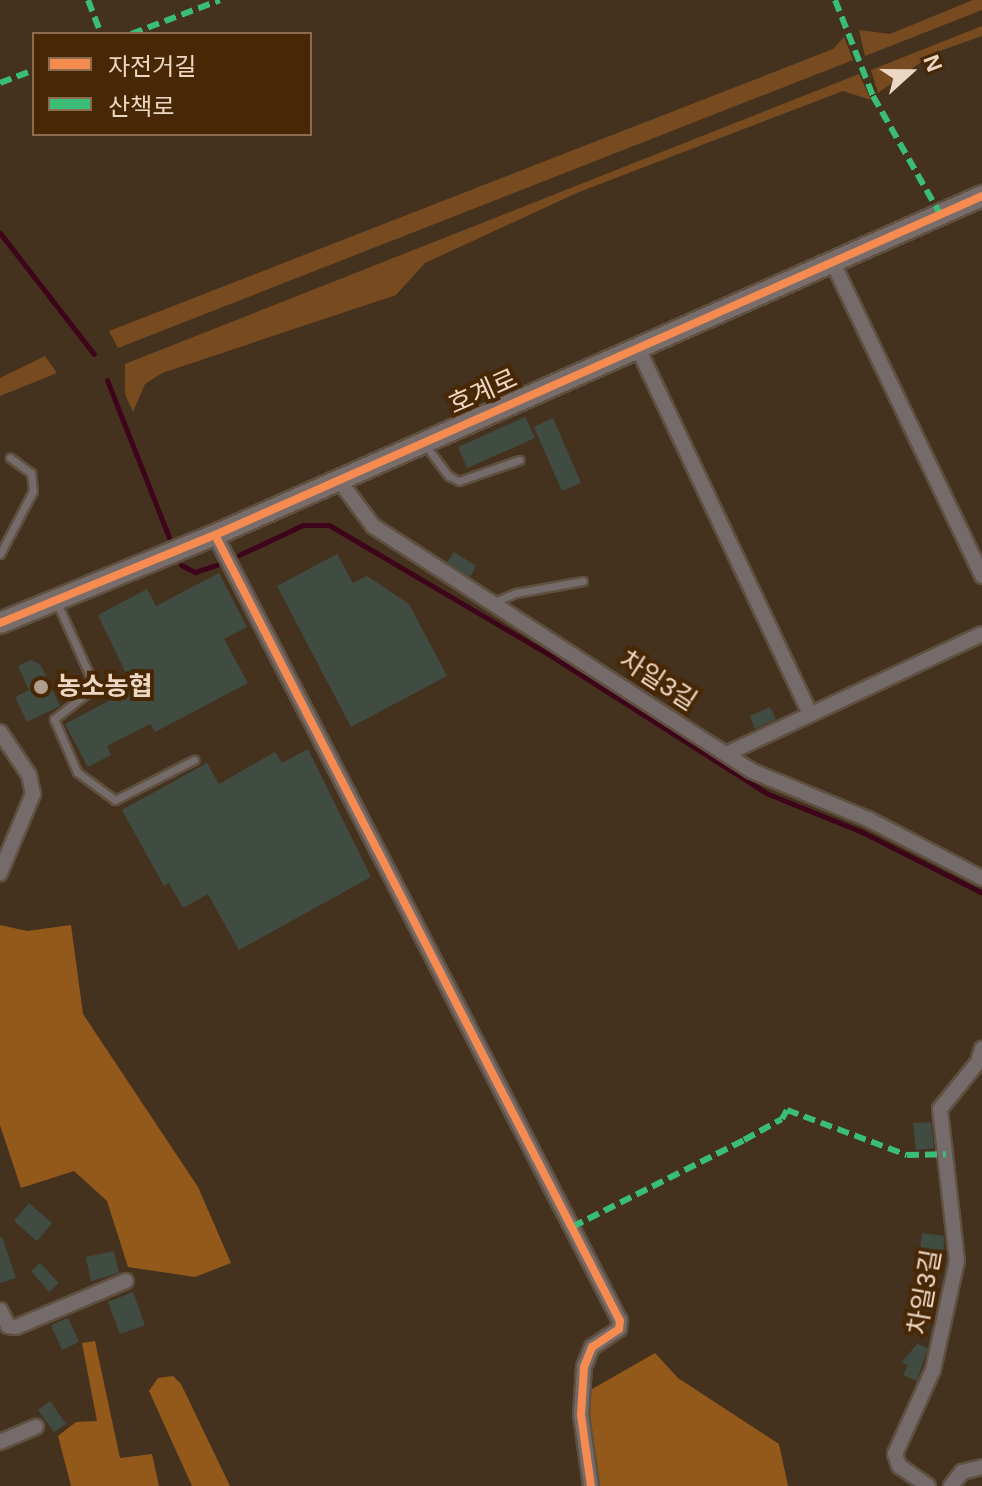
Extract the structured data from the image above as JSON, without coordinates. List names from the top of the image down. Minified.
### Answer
{"streets":{"street":["호계로","차일3길"]},"crossings":[["호계로","차일3길"]],"places":["농소농협"],"legend":["자전거길","산책로"],"north":"right"}
